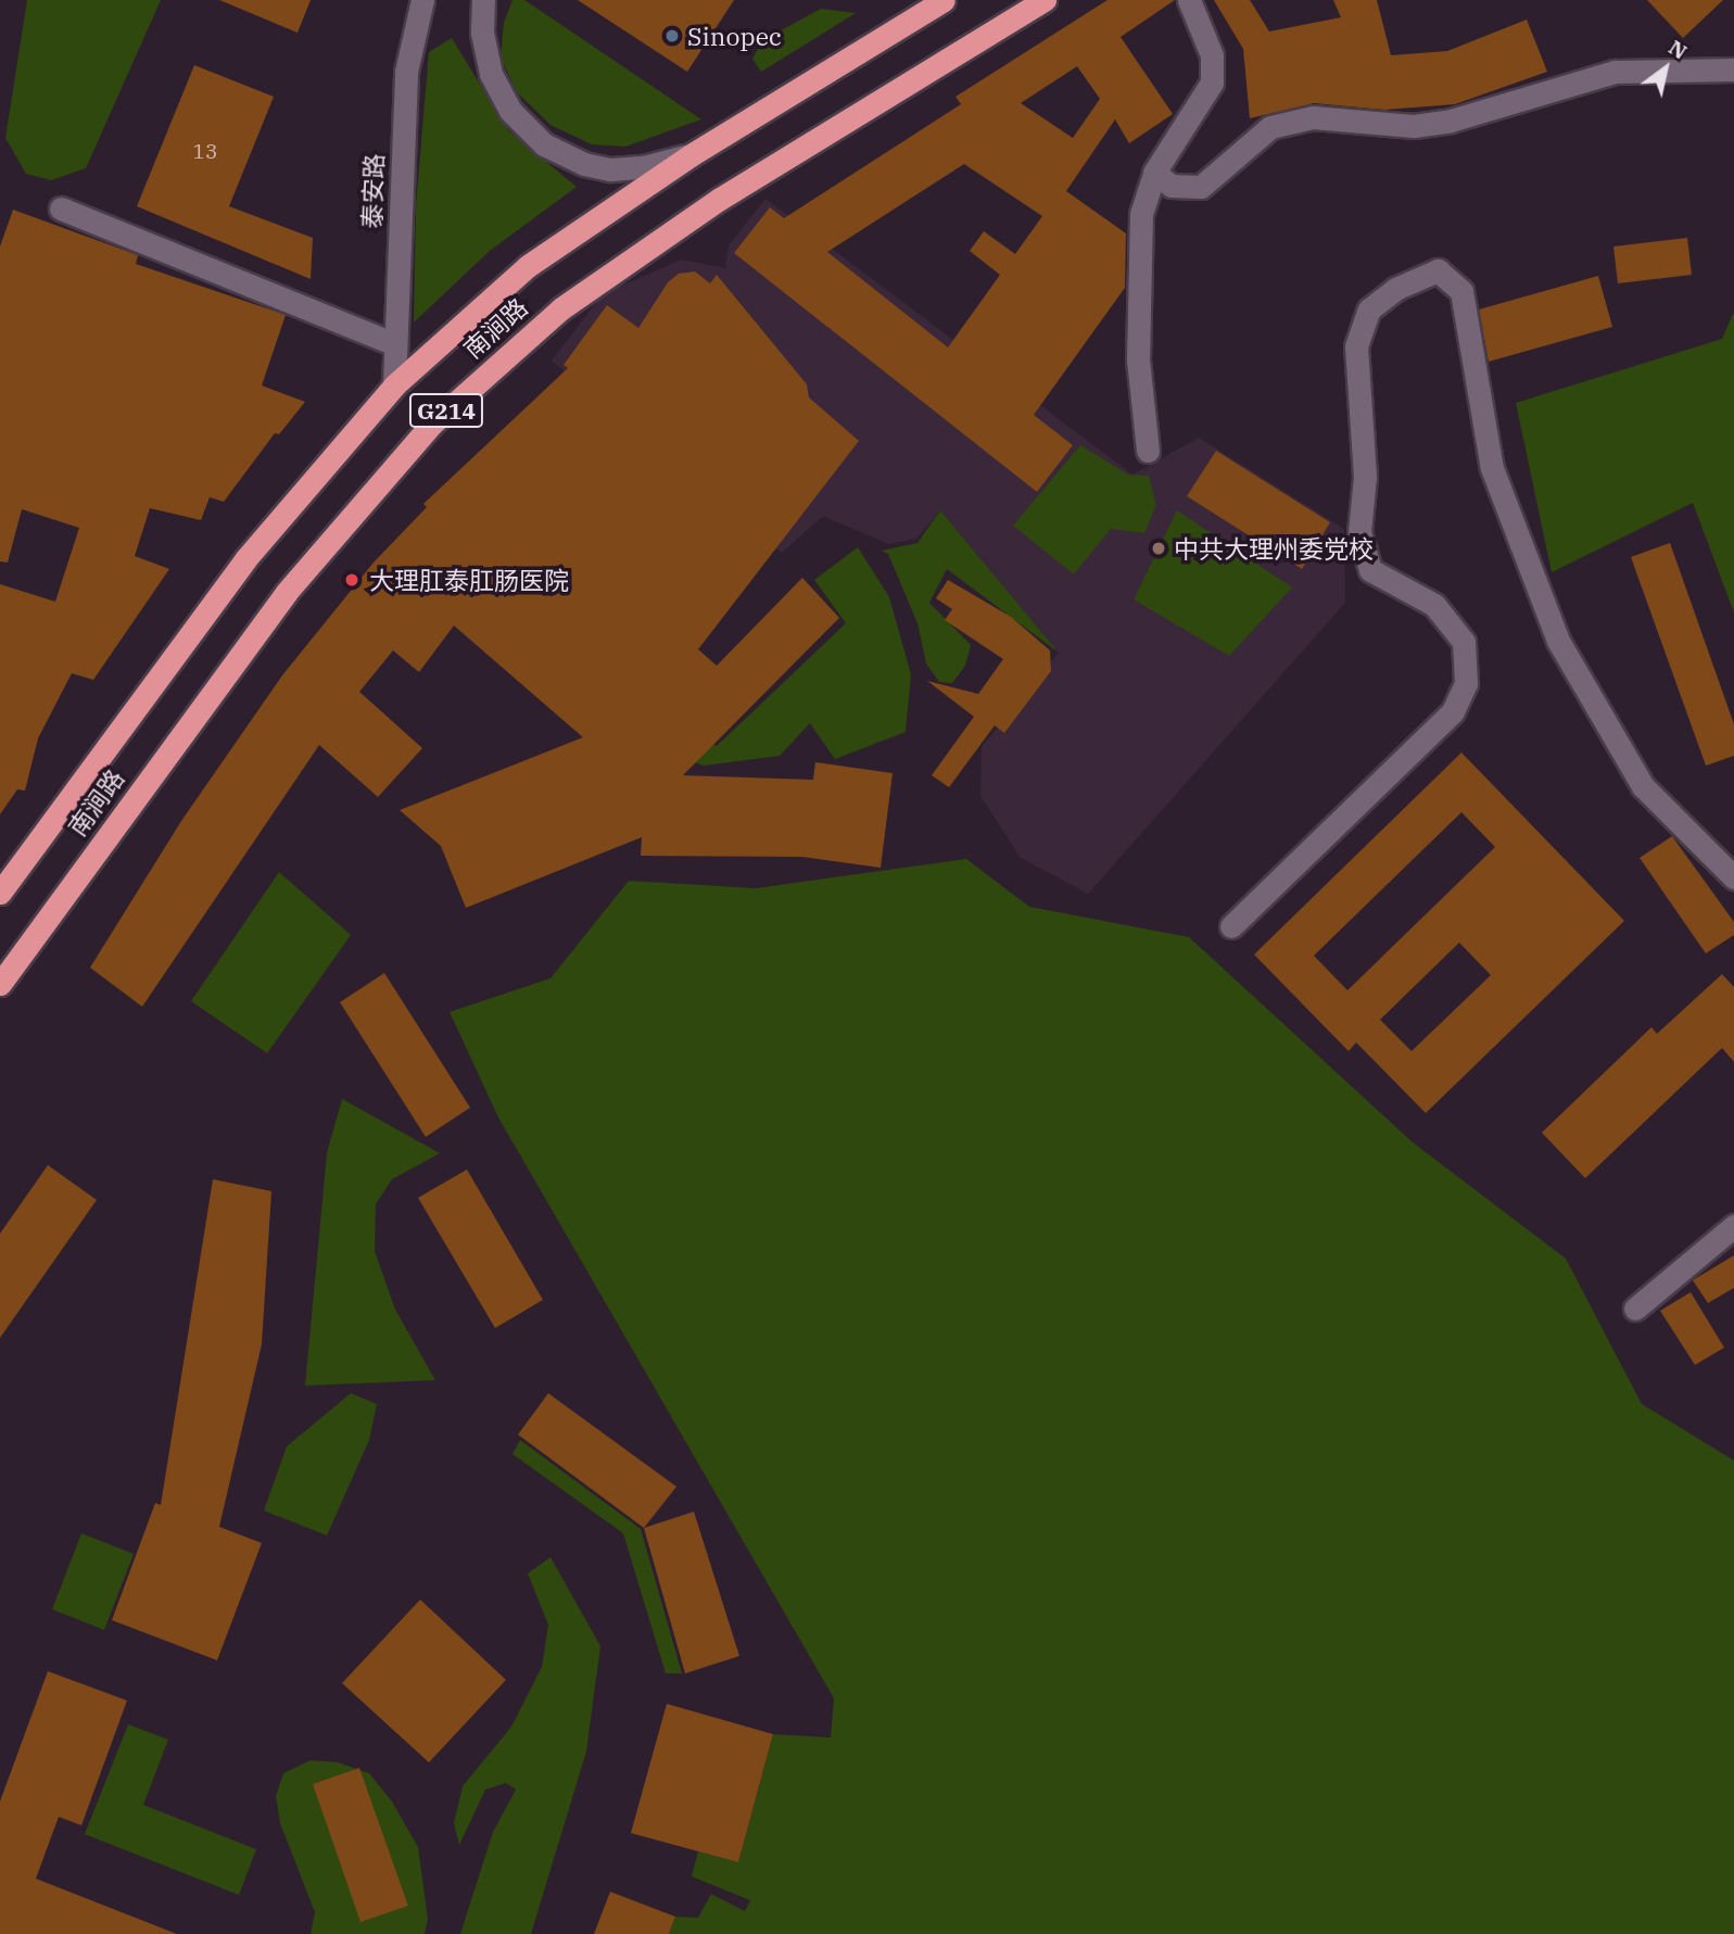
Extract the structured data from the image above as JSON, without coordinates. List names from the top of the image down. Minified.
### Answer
{"streets":{"highway":["南涧路","G214"],"street":["泰安路"]},"crossings":[["泰安路","南涧路"]],"places":["Sinopec","中共大理州委党校","大理肛泰肛肠医院"],"house_numbers":["13"],"north":"top right"}
